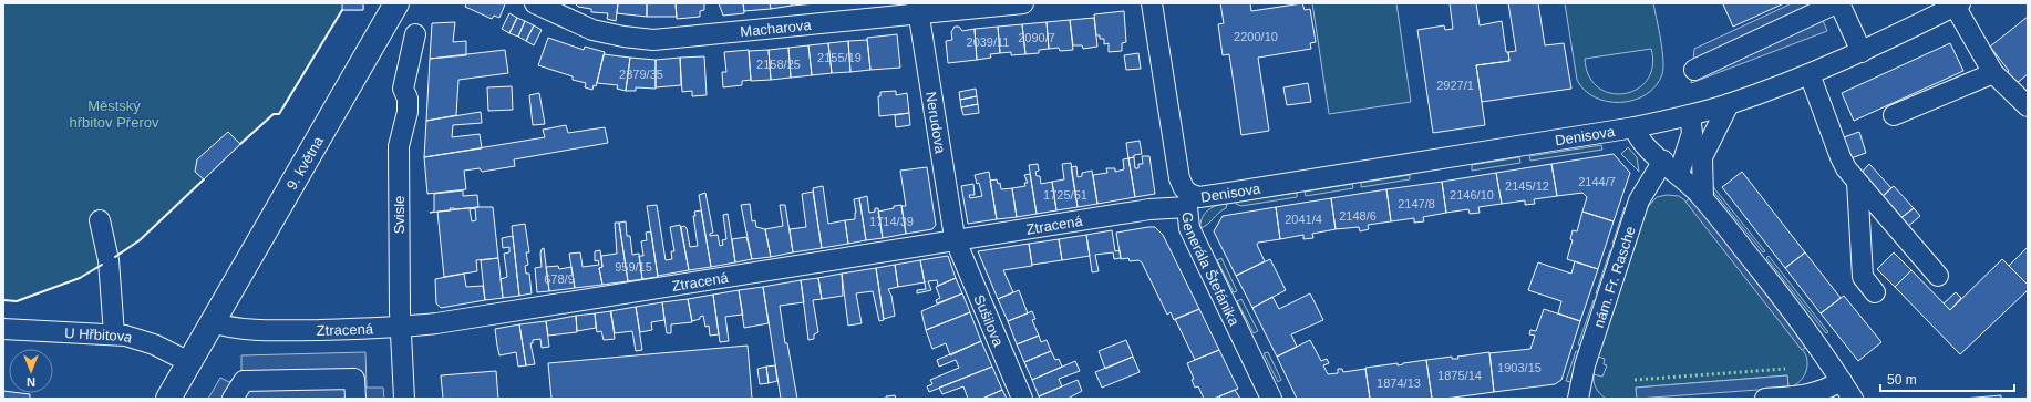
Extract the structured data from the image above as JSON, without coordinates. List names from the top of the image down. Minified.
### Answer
{"streets":{"main road":["9. května"],"street":["Macharova","Nerudova","Denisova","Svisle","Ztracená","Generála Štefánika","nám. Fr. Rasche","Sušilova","U Hřbitova"]},"crossings":[["Macharova","Nerudova"],["Nerudova","Ztracená"],["Nerudova","Sušilova"],["Denisova","Ztracená"],["Denisova","Generála Štefánika"],["Denisova","nám. Fr. Rasche"],["9. května","Ztracená"],["9. května","U Hřbitova"],["Svisle","Ztracená"],["Ztracená","Generála Štefánika"],["Ztracená","Sušilova"]],"parks":["Městský hřbitov Přerov"],"house_numbers":["2200/10","2090/7","2039/11","2155/19","2158/25","2379/35","2927/1","2144/7","2145/12","1725/51","2146/10","2147/8","2148/6","2041/4","1714/39","959/15","678/9","1903/15","1875/14","1874/13"],"scale_bar":"50 m","north":"bottom"}
